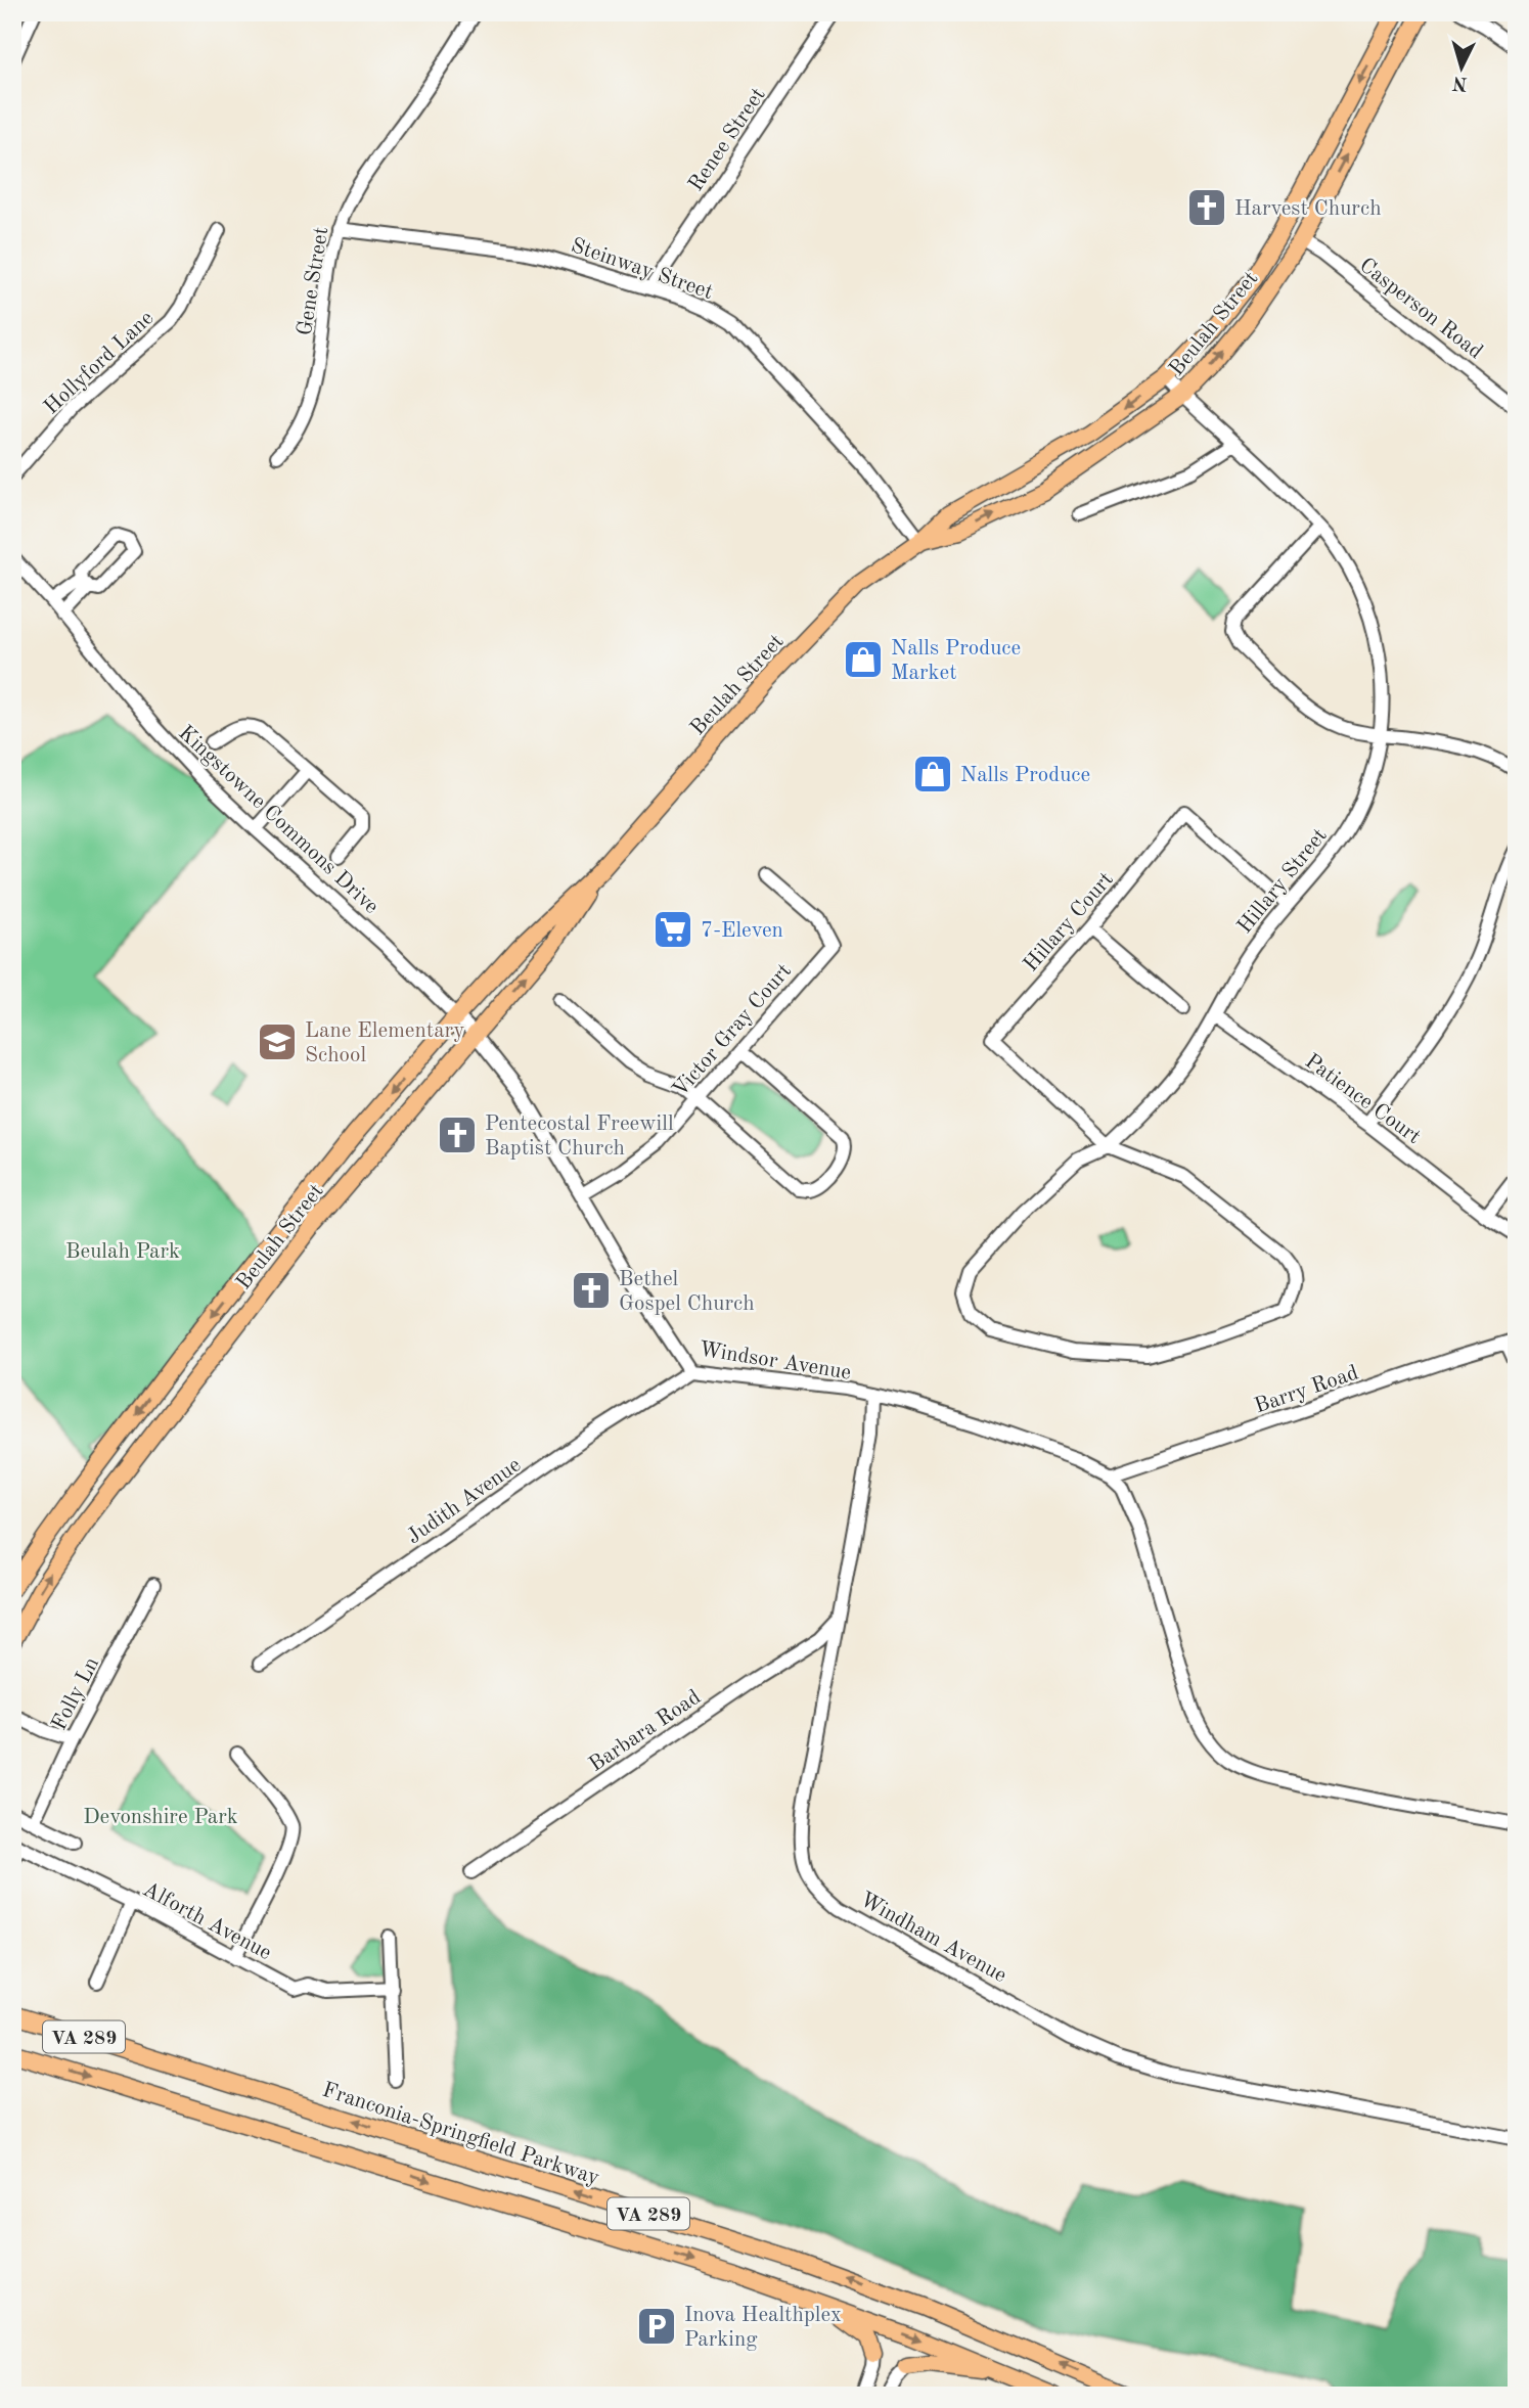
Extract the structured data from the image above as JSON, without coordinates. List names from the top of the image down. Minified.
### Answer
{"streets":{"main road":["Beulah Street","VA 289","Franconia-Springfield Parkway"],"street":["Renee Street","Steinway Street","Gene Street","Casperson Road","Hollyford Lane","Kingstowne Commons Drive","Hillary Street","Hillary Court","Victor Gray Court","Patience Court","Windsor Avenue","Barry Road","Judith Avenue","Folly Ln","Barbara Road","Alforth Avenue","Windham Avenue"]},"crossings":[["Renee Street","Steinway Street"],["Steinway Street","Gene Street"],["Steinway Street","Beulah Street"],["Casperson Road","Beulah Street"],["Beulah Street","Kingstowne Commons Drive"],["Beulah Street","Hillary Street"],["Beulah Street","Windsor Avenue"],["Kingstowne Commons Drive","Windsor Avenue"],["Hillary Street","Hillary Court"],["Hillary Street","Patience Court"],["Victor Gray Court","Windsor Avenue"],["Windsor Avenue","Barry Road"],["Windsor Avenue","Judith Avenue"],["Windsor Avenue","Windham Avenue"],["Barbara Road","Windham Avenue"]],"parks":["Beulah Park","Devonshire Park"],"places":{"church":["Harvest Church","Pentecostal Freewill Baptist Church","Bethel Gospel Church"],"shop":["Nalls Produce Market","Nalls Produce"],"supermarket":["7-Eleven"],"school or university":["Lane Elementary School"],"parking":["Inova Healthplex Parking"]},"north":"bottom"}
